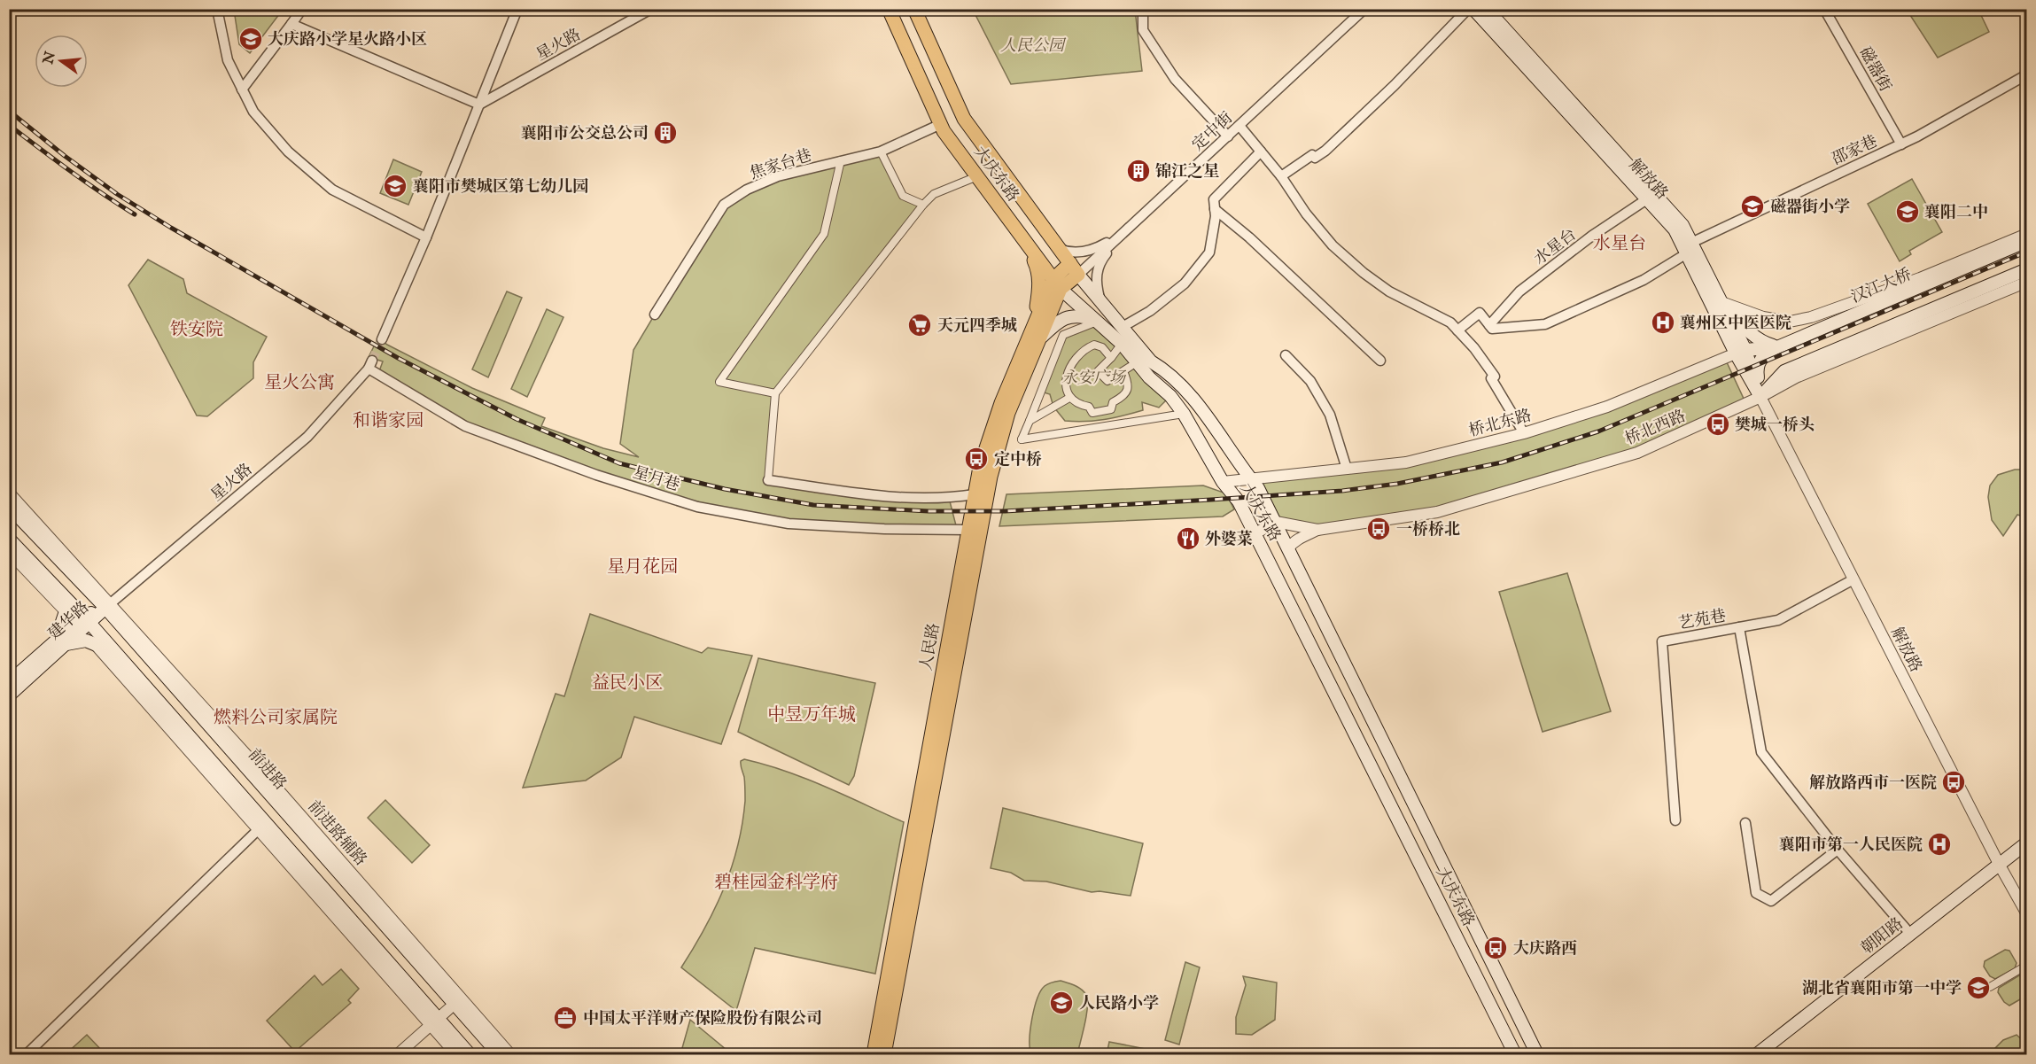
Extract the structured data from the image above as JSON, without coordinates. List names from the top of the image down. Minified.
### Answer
{"streets":{"main road":["大庆东路","解放路","汉江大桥","建华路","人民路","前进路","朝阳路"],"street":["星火路","磁器街","定中街","邵家巷","焦家台巷","水星台","桥北东路","桥北西路","星月巷","艺苑巷","前进路辅路"]},"crossings":[["星火路","星月巷"],["星火路","建华路"],["星火路","前进路"],["星火路","前进路辅路"],["磁器街","邵家巷"],["定中街","大庆东路"],["定中街","人民路"],["邵家巷","解放路"],["邵家巷","水星台"],["焦家台巷","大庆东路"],["大庆东路","桥北东路"],["大庆东路","桥北西路"],["大庆东路","人民路"],["解放路","水星台"],["解放路","汉江大桥"],["解放路","桥北东路"],["解放路","桥北西路"],["解放路","艺苑巷"],["解放路","朝阳路"],["汉江大桥","桥北东路"],["星月巷","人民路"],["建华路","前进路"],["建华路","前进路辅路"],["前进路","前进路辅路"]],"districts":["水星台","铁安院","星火公寓","和谐家园","星月花园","益民小区","中昱万年城","燃料公司家属院","碧桂园金科学府"],"parks":["人民公园","永安广场"],"places":{"school or university":["大庆路小学星火路小区","襄阳市樊城区第七幼儿园","磁器街小学","襄阳二中","湖北省襄阳市第一中学","人民路小学"],"building":["襄阳市公交总公司","锦江之星"],"hospital":["襄州区中医医院","襄阳市第一人民医院"],"supermarket":["天元四季城"],"bus stop":["樊城一桥头","定中桥","一桥桥北","解放路西市一医院","大庆路西"],"restaurant":["外婆菜"],"office":["中国太平洋财产保险股份有限公司"]},"north":"left"}
